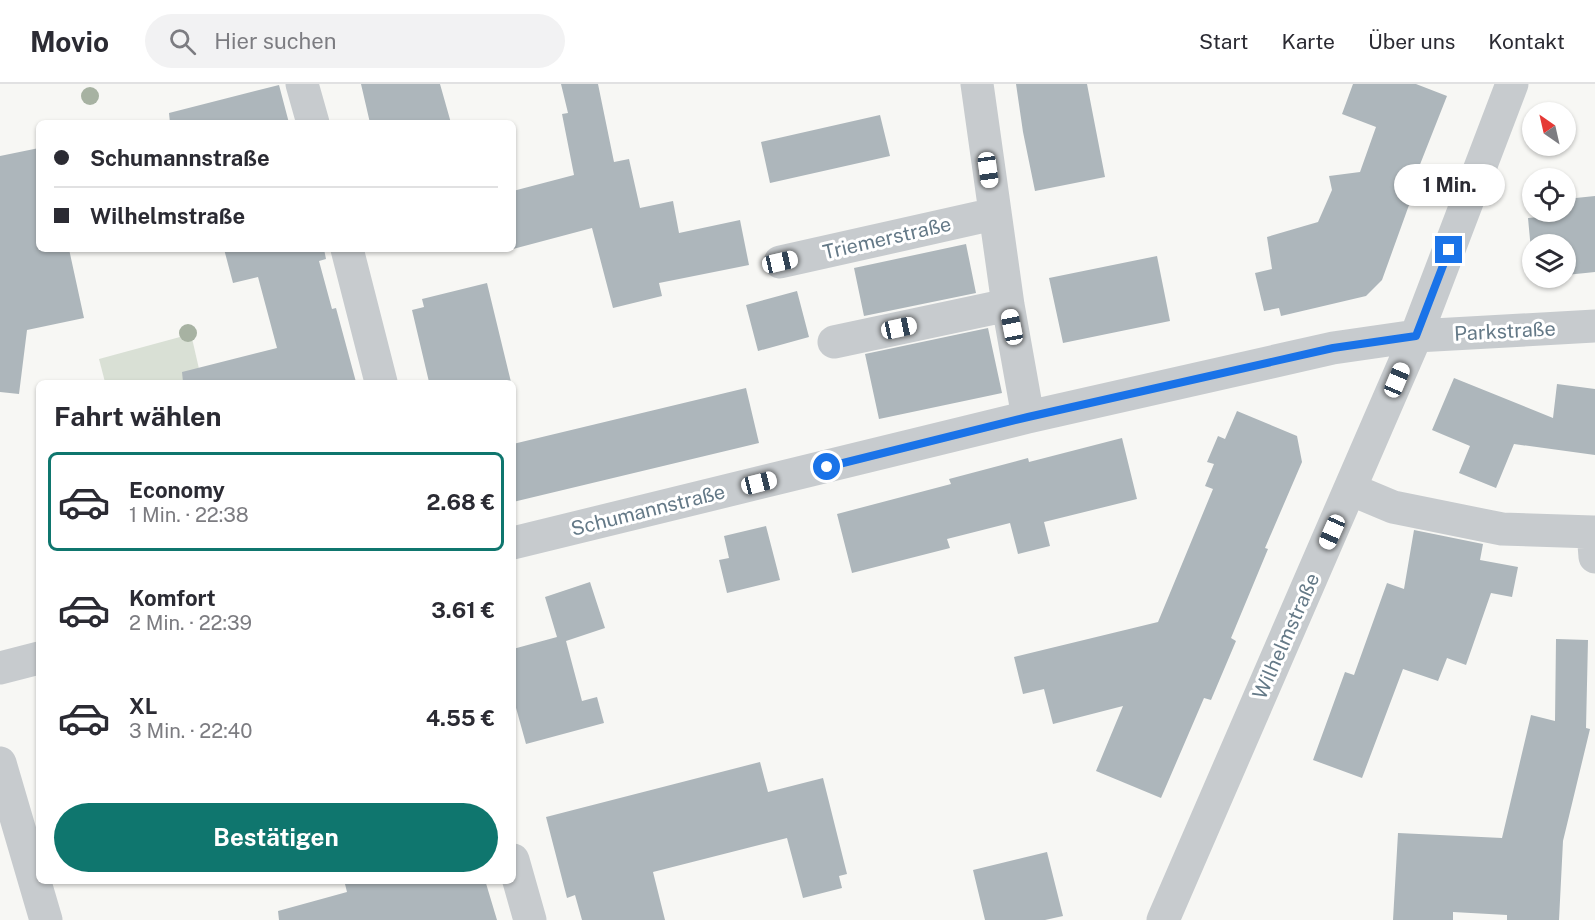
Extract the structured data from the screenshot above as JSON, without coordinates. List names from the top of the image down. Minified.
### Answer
{"streets":{"street":["Triemerstraße","Parkstraße","Schumannstraße","Wilhelmstraße"]},"crossings":[["Parkstraße","Schumannstraße"],["Parkstraße","Wilhelmstraße"],["Schumannstraße","Wilhelmstraße"]],"north":"top left","page":{"header":"Movio","search":"Hier suchen","nav":["Start","Karte","Über uns","Kontakt"],"banner":["Schumannstraße","Wilhelmstraße"],"bubble":"1 Min.","heading":"Fahrt wählen","list":[{"name":"Economy","note":"1 Min. · 22:38","value":"2.68 €"},{"name":"Komfort","note":"2 Min. · 22:39","value":"3.61 €"},{"name":"XL","note":"3 Min. · 22:40","value":"4.55 €"}],"buttons":"Bestätigen"}}
